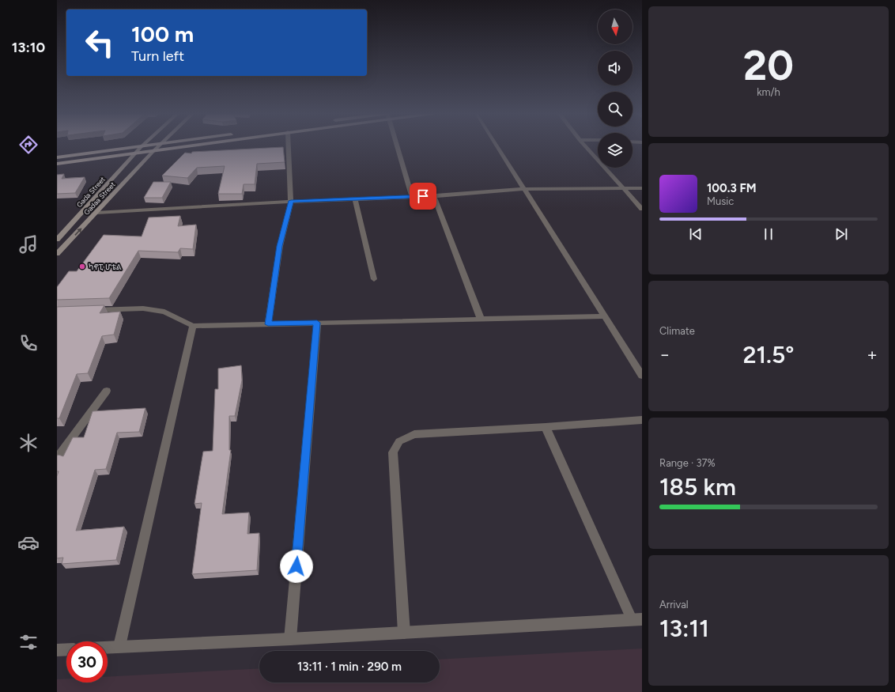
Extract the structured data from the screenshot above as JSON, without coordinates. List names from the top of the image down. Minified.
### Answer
{"streets":{"main road":["Gada Street","Gadaa Street"]},"one_way":["Gadaa Street"],"places":["ካኖፒ ሆቴል"],"north":"bottom","page":{"tabs":"13:10","tile":[["20","km/h"],"Climate",["Range · 37%","185 km"],["Arrival","13:11"]],"turn":["100 m","Turn left"],"song":["100.3 FM","Music"],"heat":["−","21.5°","+"],"limit":"30","trip":"13:11 · 1 min · 290 m"}}
